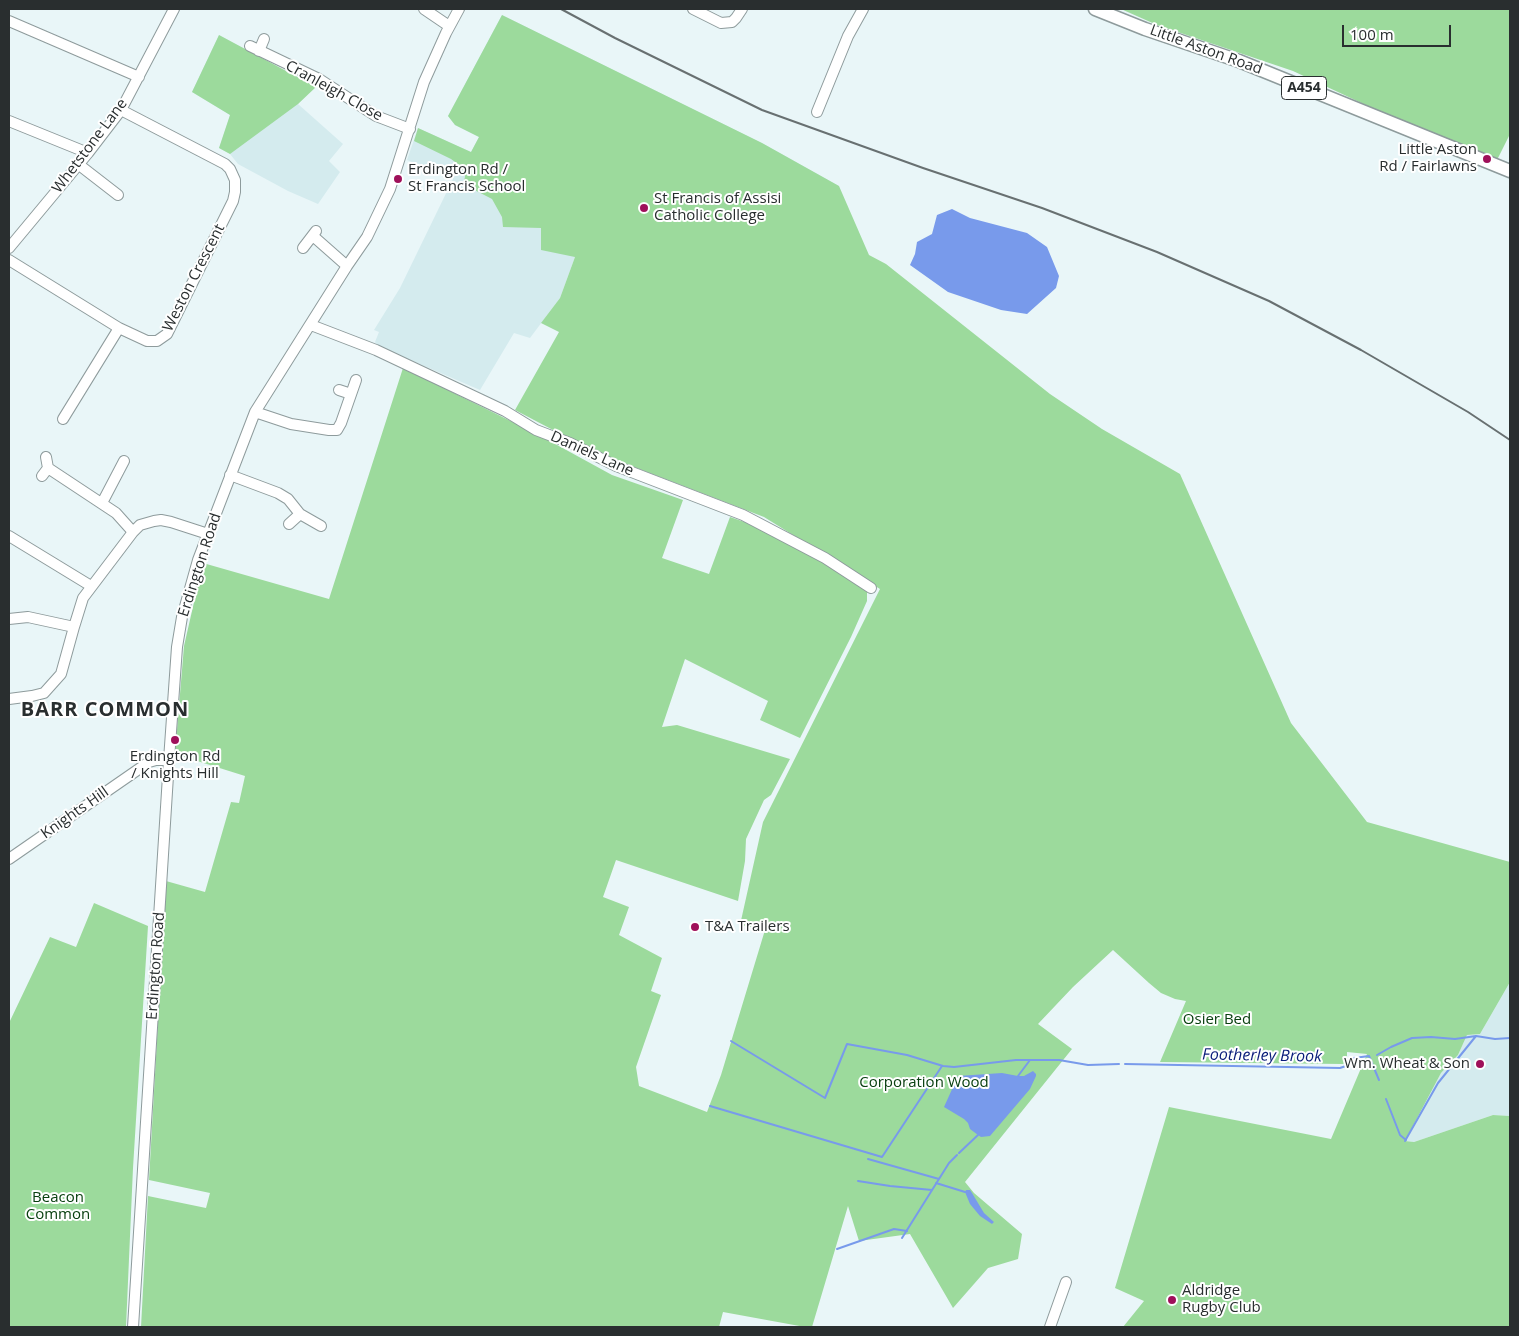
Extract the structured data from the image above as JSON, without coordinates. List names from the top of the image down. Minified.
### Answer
{"streets":{"main road":["Little Aston Road","A454"],"street":["Cranleigh Close","Whetstone Lane","Weston Crescent","Daniels Lane","Erdington Road","Knights Hill"]},"crossings":[["Cranleigh Close","Erdington Road"],["Whetstone Lane","Weston Crescent"],["Daniels Lane","Erdington Road"],["Erdington Road","Knights Hill"]],"districts":["BARR COMMON"],"water":["Footherley Brook"],"parks":["Osier Bed","Corporation Wood","Beacon Common"],"places":["Little Aston Rd / Fairlawns","Erdington Rd / St Francis School","St Francis of Assisi Catholic College","Erdington Rd / Knights Hill","T&A Trailers","Wm. Wheat & Son","Aldridge Rugby Club"],"scale_bar":"100 m"}
